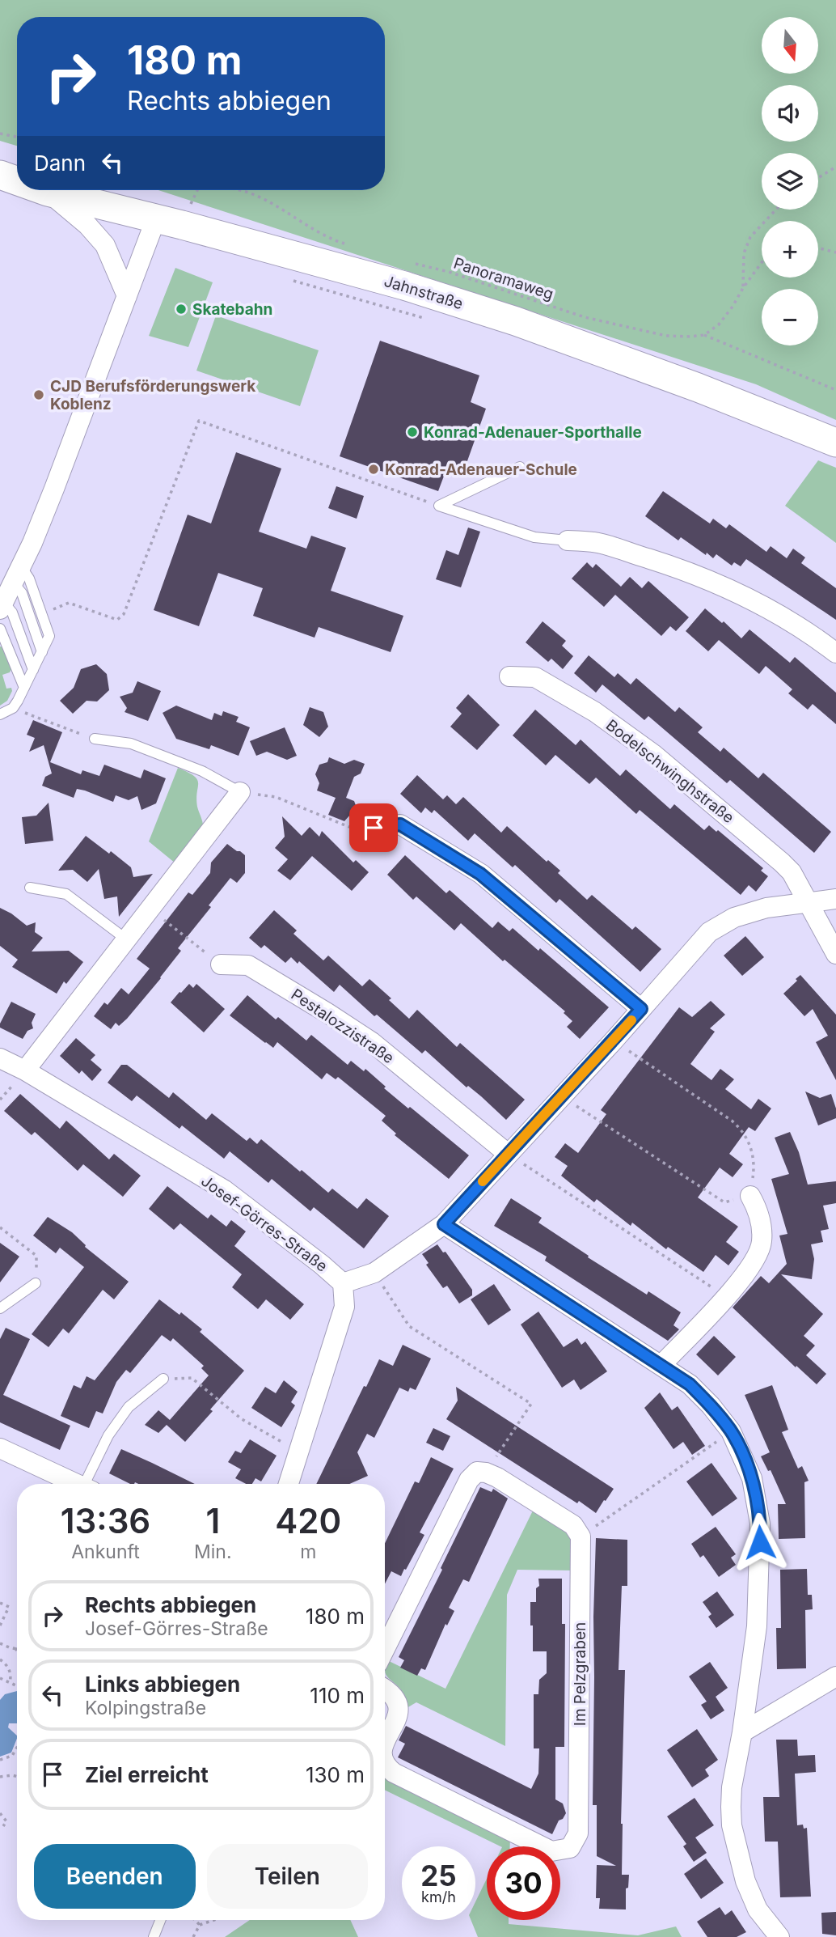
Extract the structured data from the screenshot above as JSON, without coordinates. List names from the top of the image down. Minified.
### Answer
{"streets":{"street":["Jahnstraße","Bodelschwinghstraße","Pestalozzistraße","Josef-Görres-Straße","Im Pelzgraben"],"path":["Panoramaweg"]},"crossings":[["Bodelschwinghstraße","Josef-Görres-Straße"],["Pestalozzistraße","Josef-Görres-Straße"]],"places":["Skatebahn","CJD Berufsförderungswerk Koblenz","Konrad-Adenauer-Sporthalle","Konrad-Adenauer-Schule"],"north":"bottom","page":{"map_buttons":["+","−"],"turn":["180 m","Rechts abbiegen"],"then":"Dann","eta":["13:36","Ankunft","1","Min.","420","m"],"list":[{"name":"Rechts abbiegen","note":"Josef-Görres-Straße","value":"180 m"},{"name":"Links abbiegen","note":"Kolpingstraße","value":"110 m"},{"name":"Ziel erreicht","value":"130 m"}],"buttons":["Beenden","Teilen"],"speed":"25 km/h","limit":"30"}}
